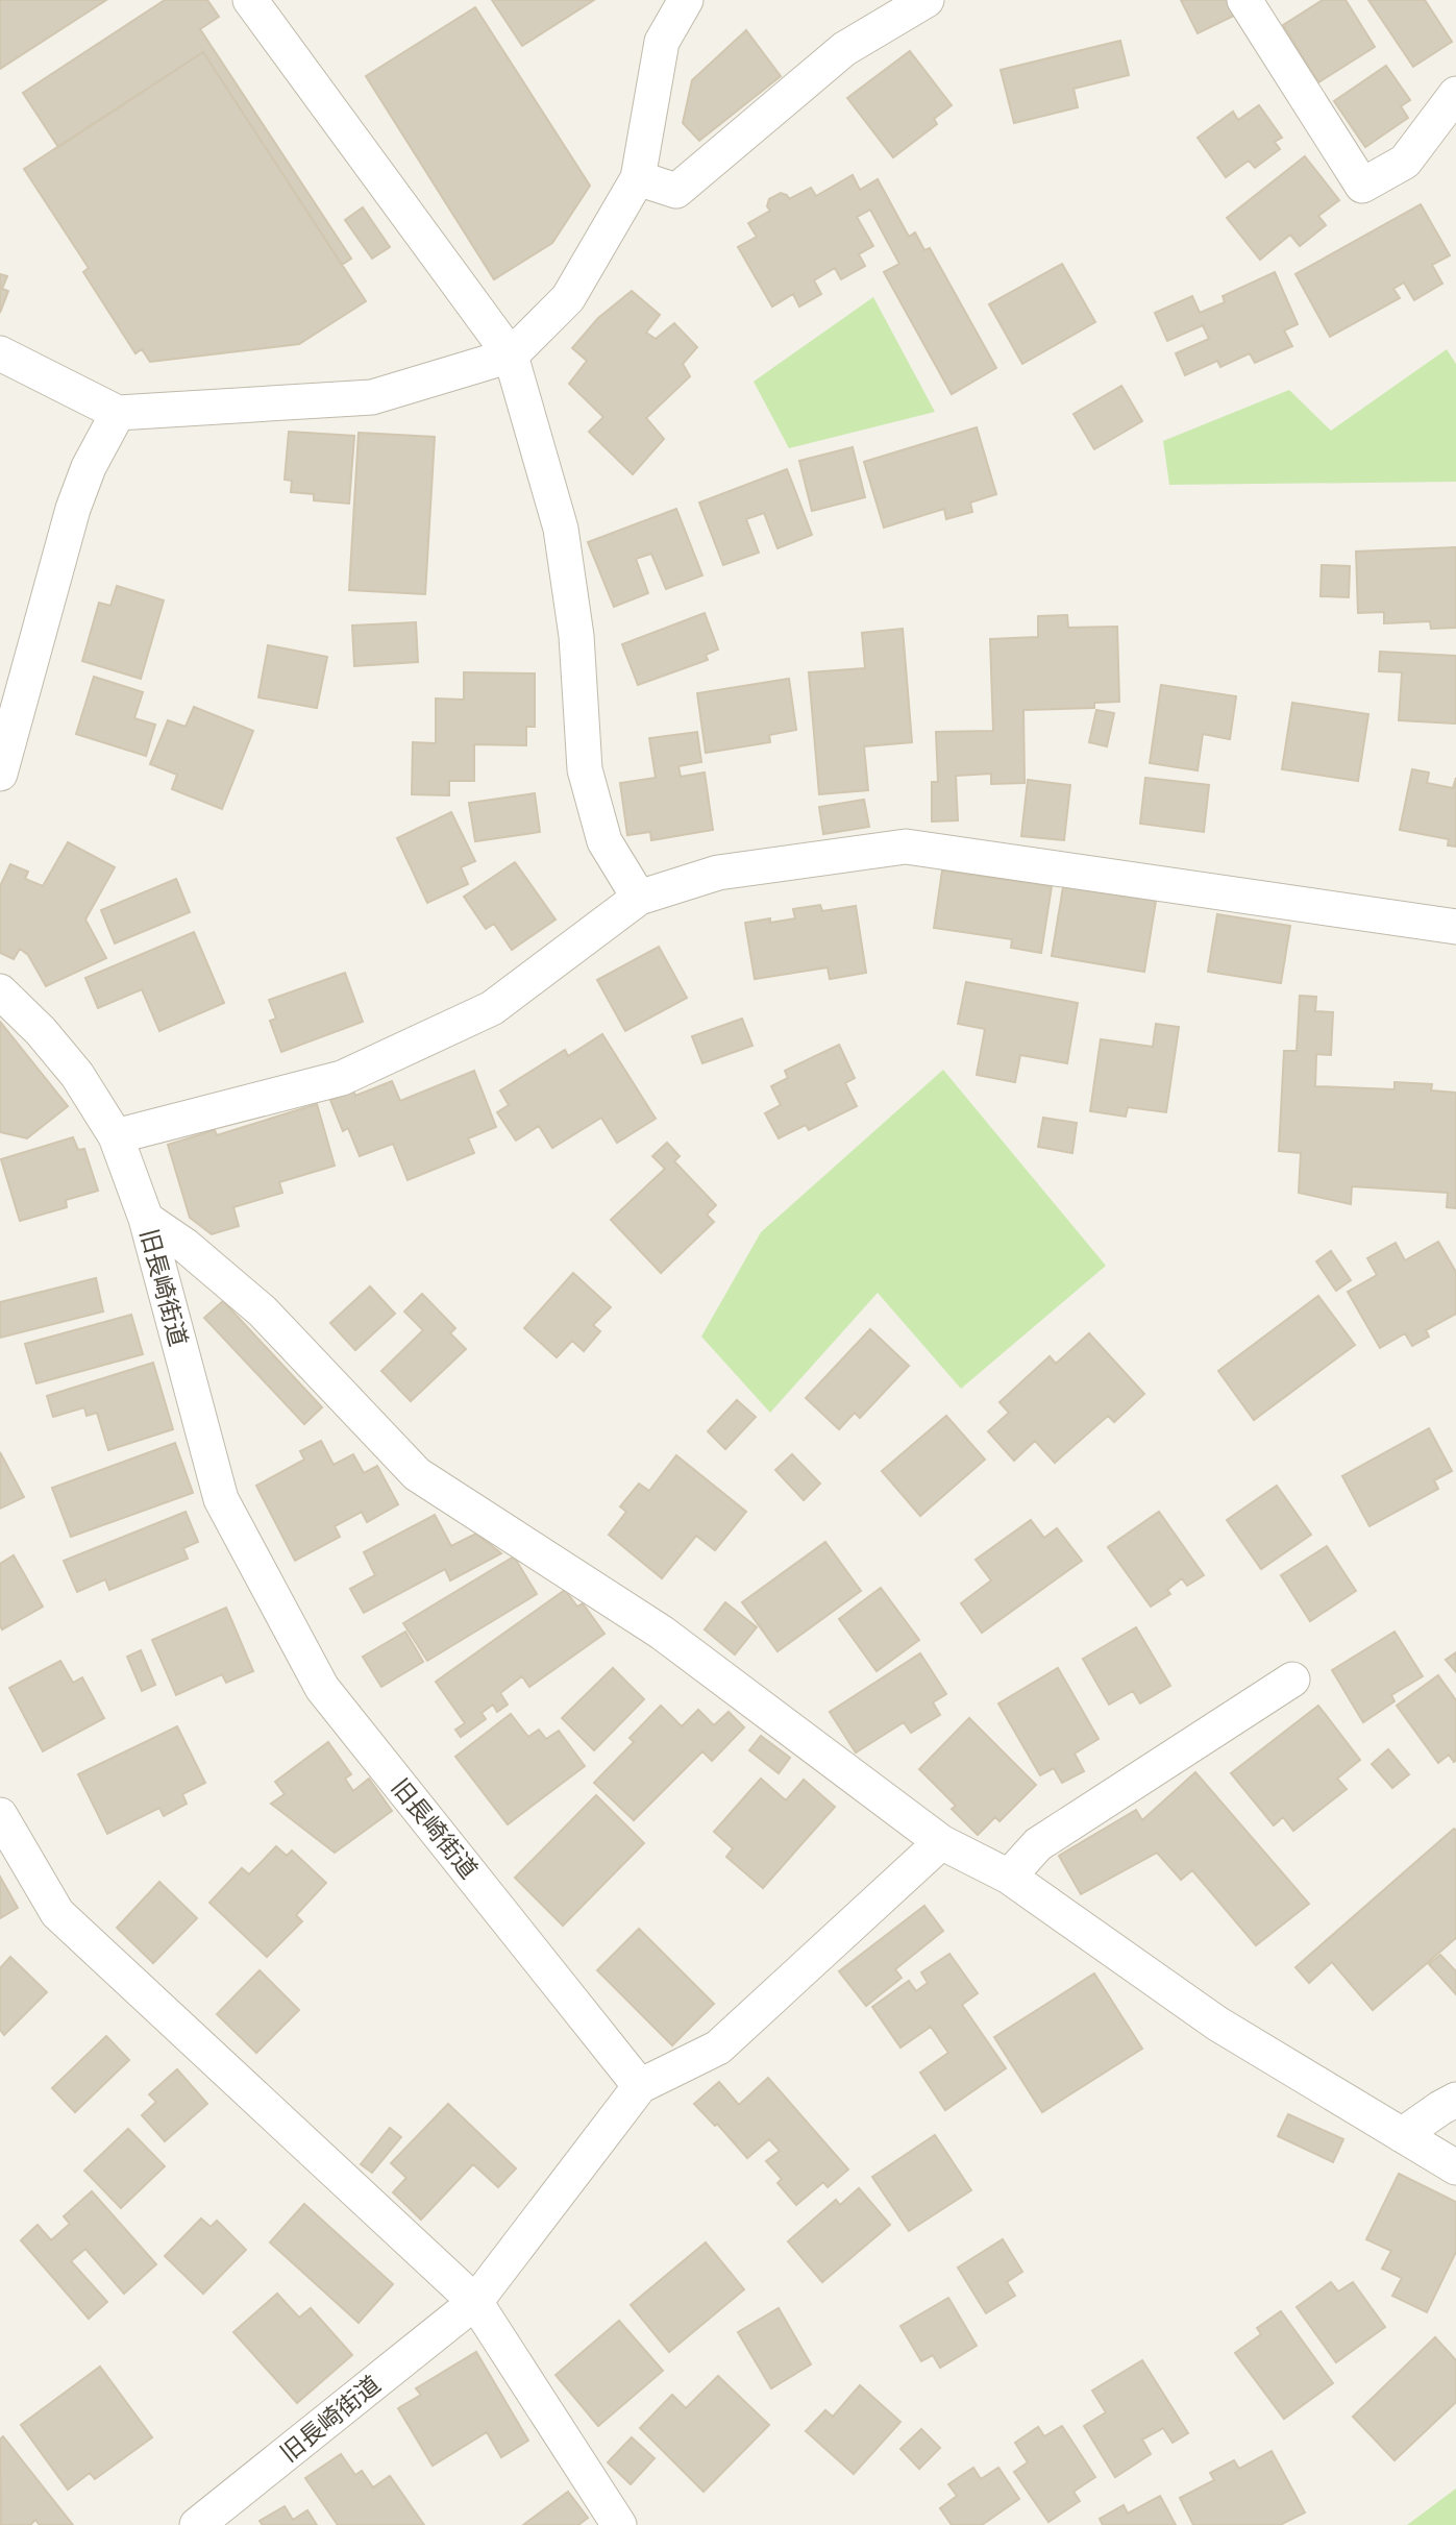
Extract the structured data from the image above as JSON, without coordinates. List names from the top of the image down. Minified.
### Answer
{"streets":{"street":["旧長崎街道"]}}
